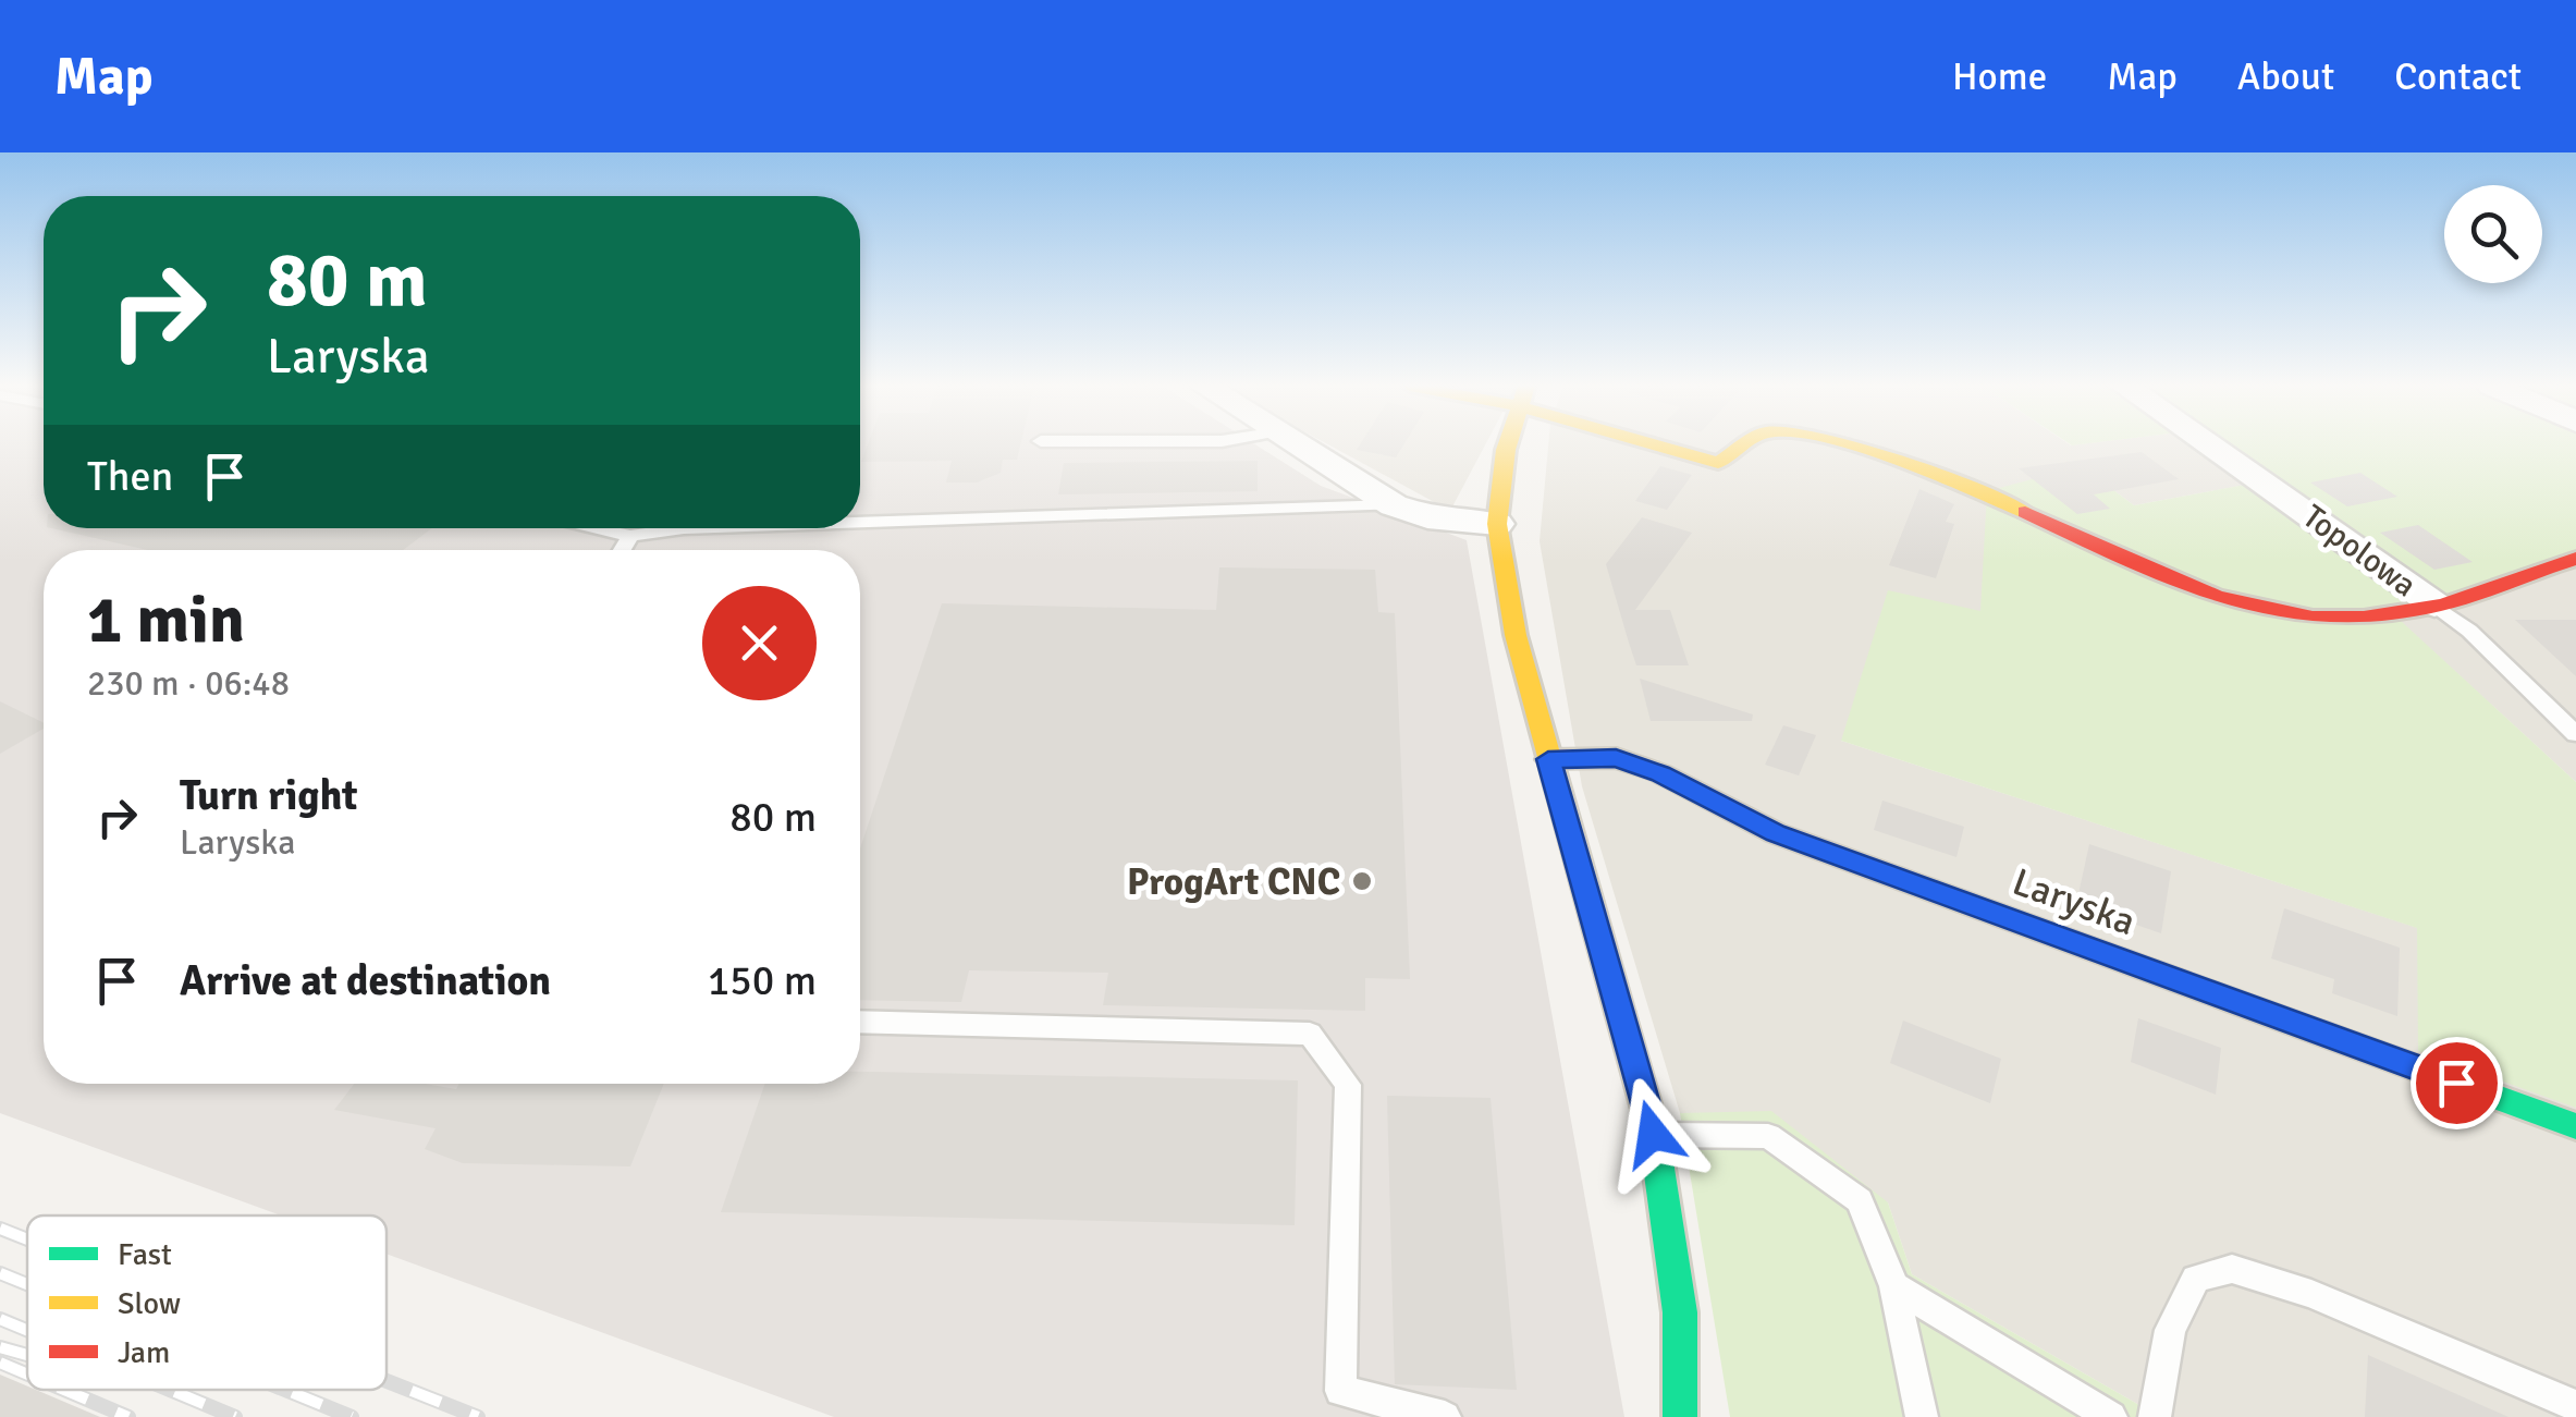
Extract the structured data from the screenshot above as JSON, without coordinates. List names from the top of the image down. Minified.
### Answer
{"streets":{"street":["Topolowa","Laryska"]},"places":["ProgArt CNC"],"legend":["Fast","Slow","Jam"],"page":{"header":"Map","nav":["Home","Map","About","Contact"],"turn":["80 m","Laryska"],"then":"Then","heading":["1 min","230 m · 06:48"],"list":[{"name":"Turn right","note":"Laryska","value":"80 m"},{"name":"Arrive at destination","value":"150 m"}]}}
